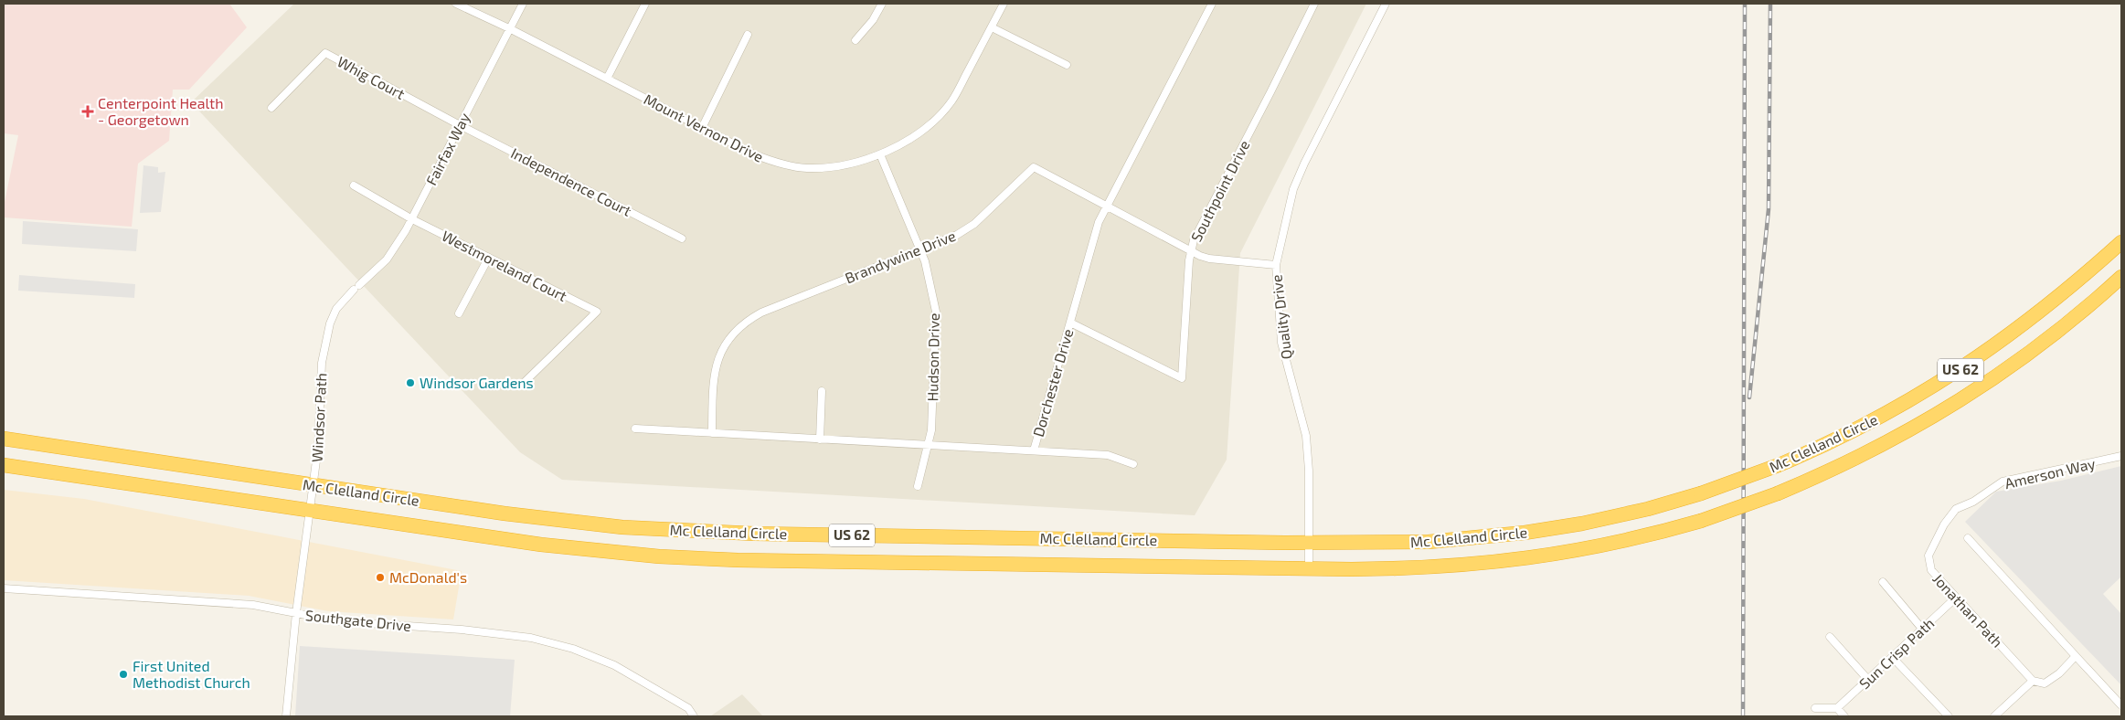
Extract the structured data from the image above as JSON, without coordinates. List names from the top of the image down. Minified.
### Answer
{"streets":{"highway":["US 62","Mc Clelland Circle"],"street":["Whig Court","Mount Vernon Drive","Fairfax Way","Independence Court","Southpoint Drive","Brandywine Drive","Westmoreland Court","Quality Drive","Hudson Drive","Dorchester Drive","Windsor Path","Amerson Way","Jonathan Path","Southgate Drive","Sun Crisp Path"]},"crossings":[["Whig Court","Fairfax Way"],["Whig Court","Independence Court"],["Mount Vernon Drive","Fairfax Way"],["Mount Vernon Drive","Hudson Drive"],["Fairfax Way","Independence Court"],["Fairfax Way","Westmoreland Court"],["Fairfax Way","Windsor Path"],["Southpoint Drive","Brandywine Drive"],["Southpoint Drive","Dorchester Drive"],["Brandywine Drive","Quality Drive"],["Brandywine Drive","Hudson Drive"],["Brandywine Drive","Dorchester Drive"],["Quality Drive","Mc Clelland Circle"],["Hudson Drive","Dorchester Drive"],["Windsor Path","Mc Clelland Circle"],["Windsor Path","Southgate Drive"],["Amerson Way","Jonathan Path"],["Jonathan Path","Sun Crisp Path"]],"places":{"health":["Centerpoint Health - Georgetown"],"other":["Windsor Gardens","McDonald's","First United Methodist Church"]}}
